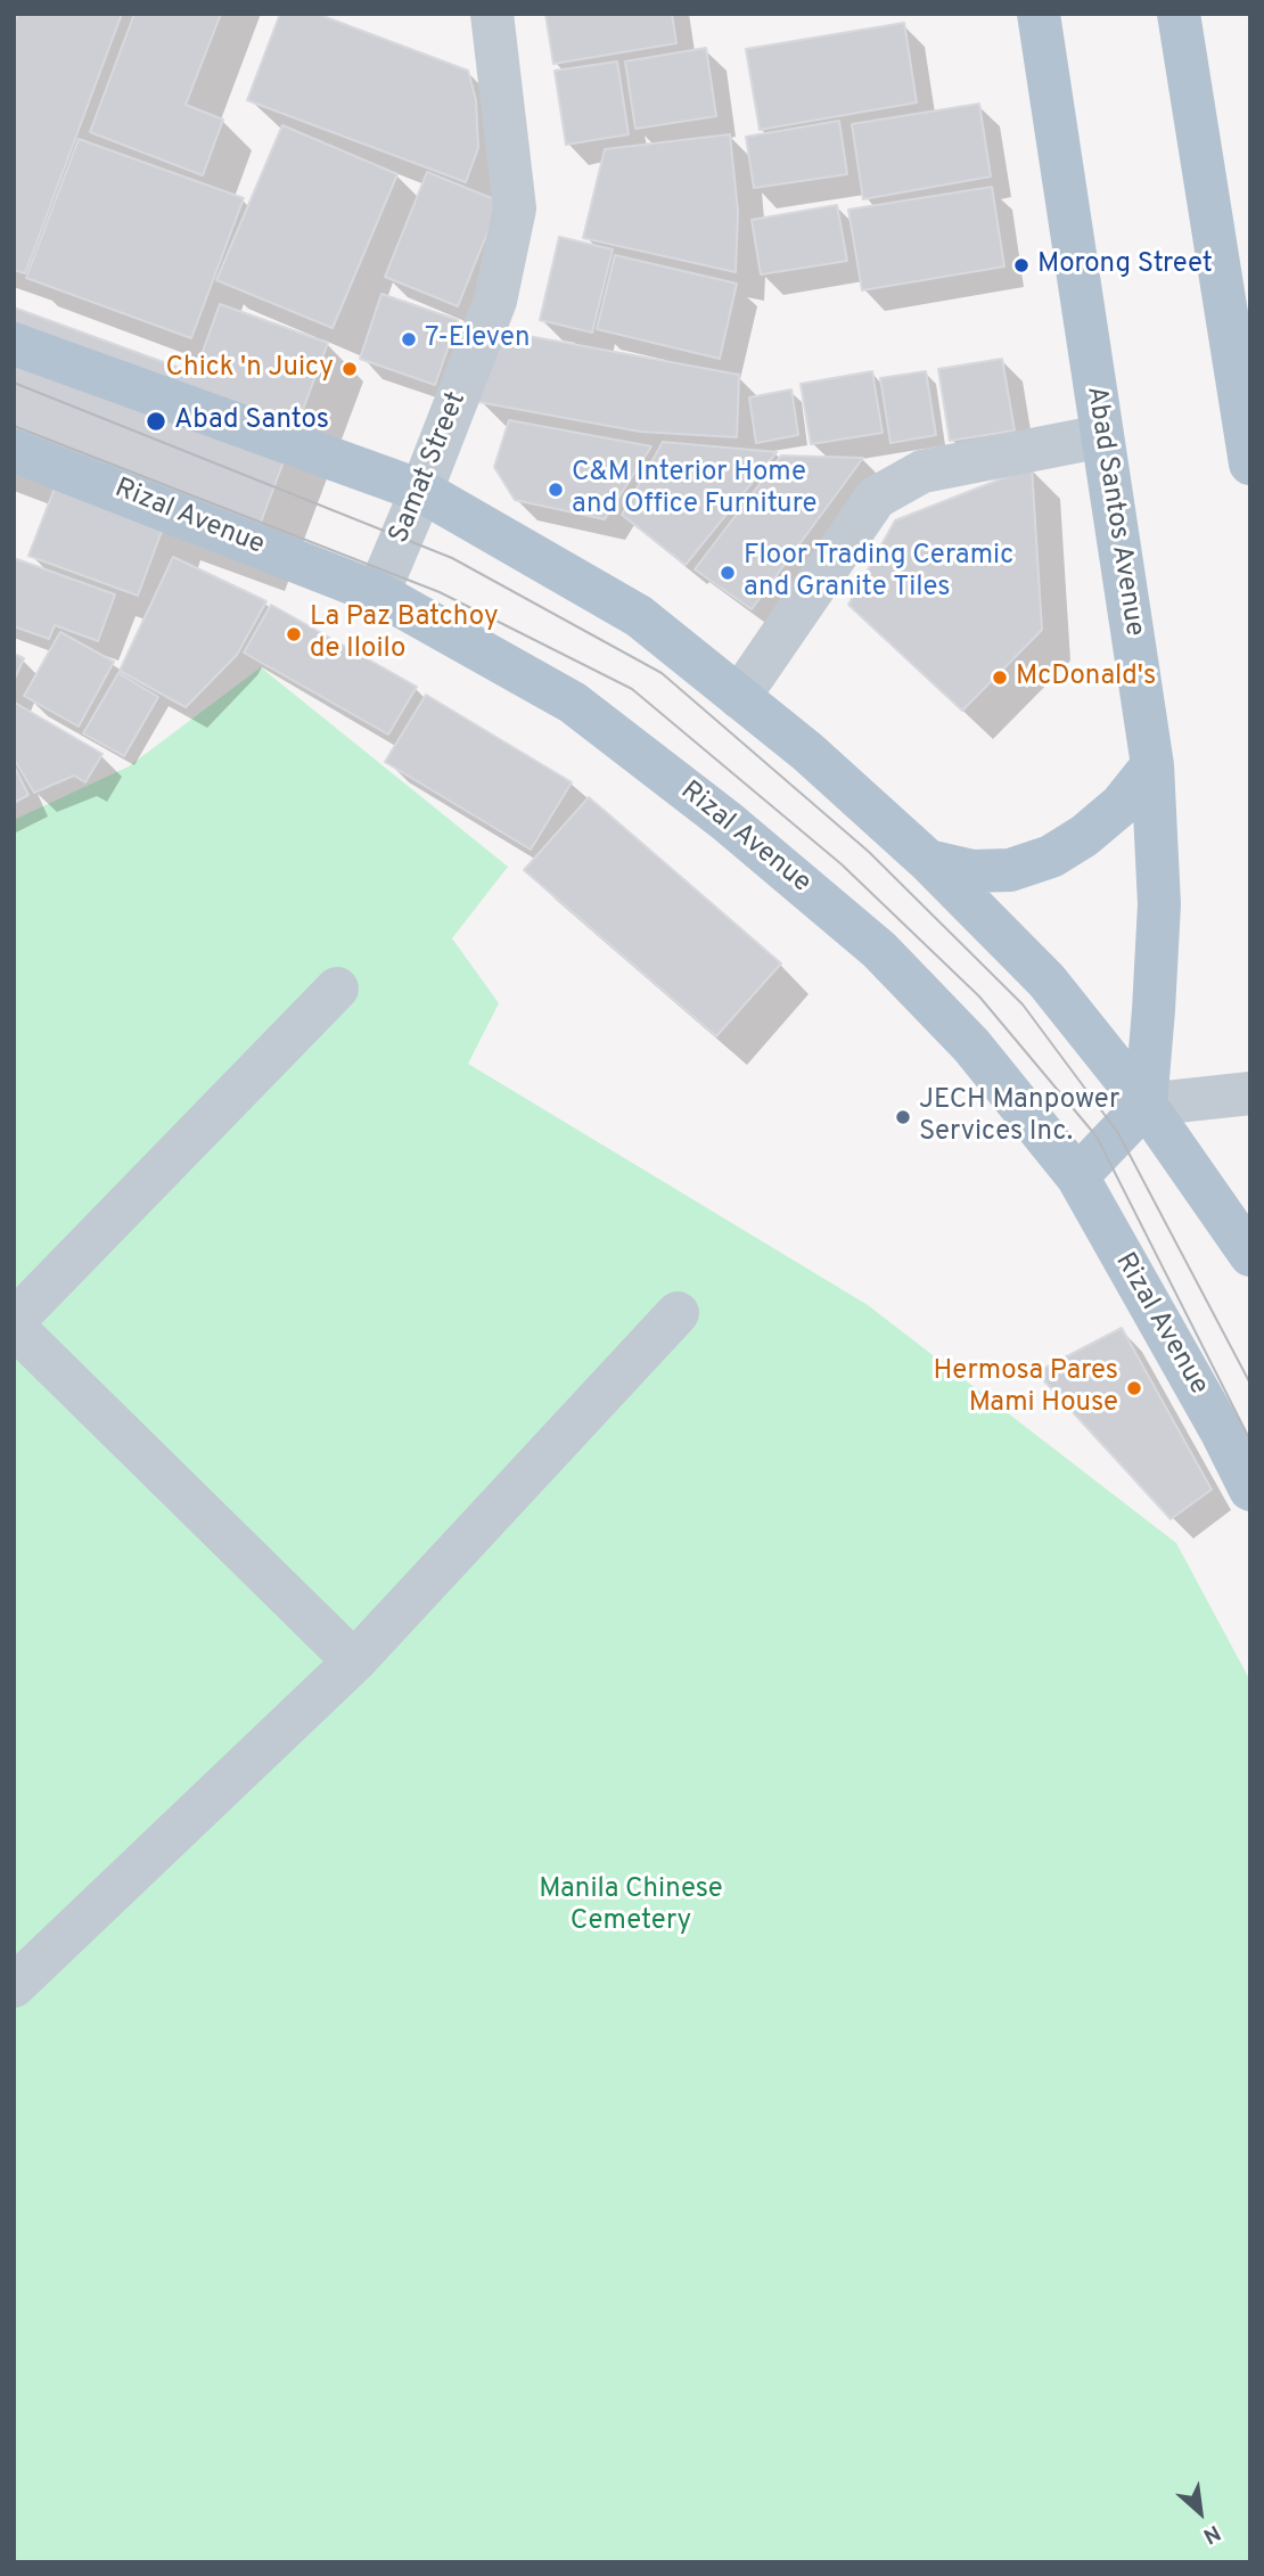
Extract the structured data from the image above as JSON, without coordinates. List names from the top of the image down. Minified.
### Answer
{"streets":{"main road":["Abad Santos Avenue","Rizal Avenue"],"street":["Samat Street"]},"crossings":[["Samat Street","Rizal Avenue"]],"parks":["Manila Chinese Cemetery"],"places":["Morong Street","7-Eleven","Chick 'n Juicy","Abad Santos","C&M Interior Home and Office Furniture","Floor Trading Ceramic and Granite Tiles","La Paz Batchoy de Iloilo","McDonald's","JECH Manpower Services Inc.","Hermosa Pares Mami House"],"north":"bottom right"}
